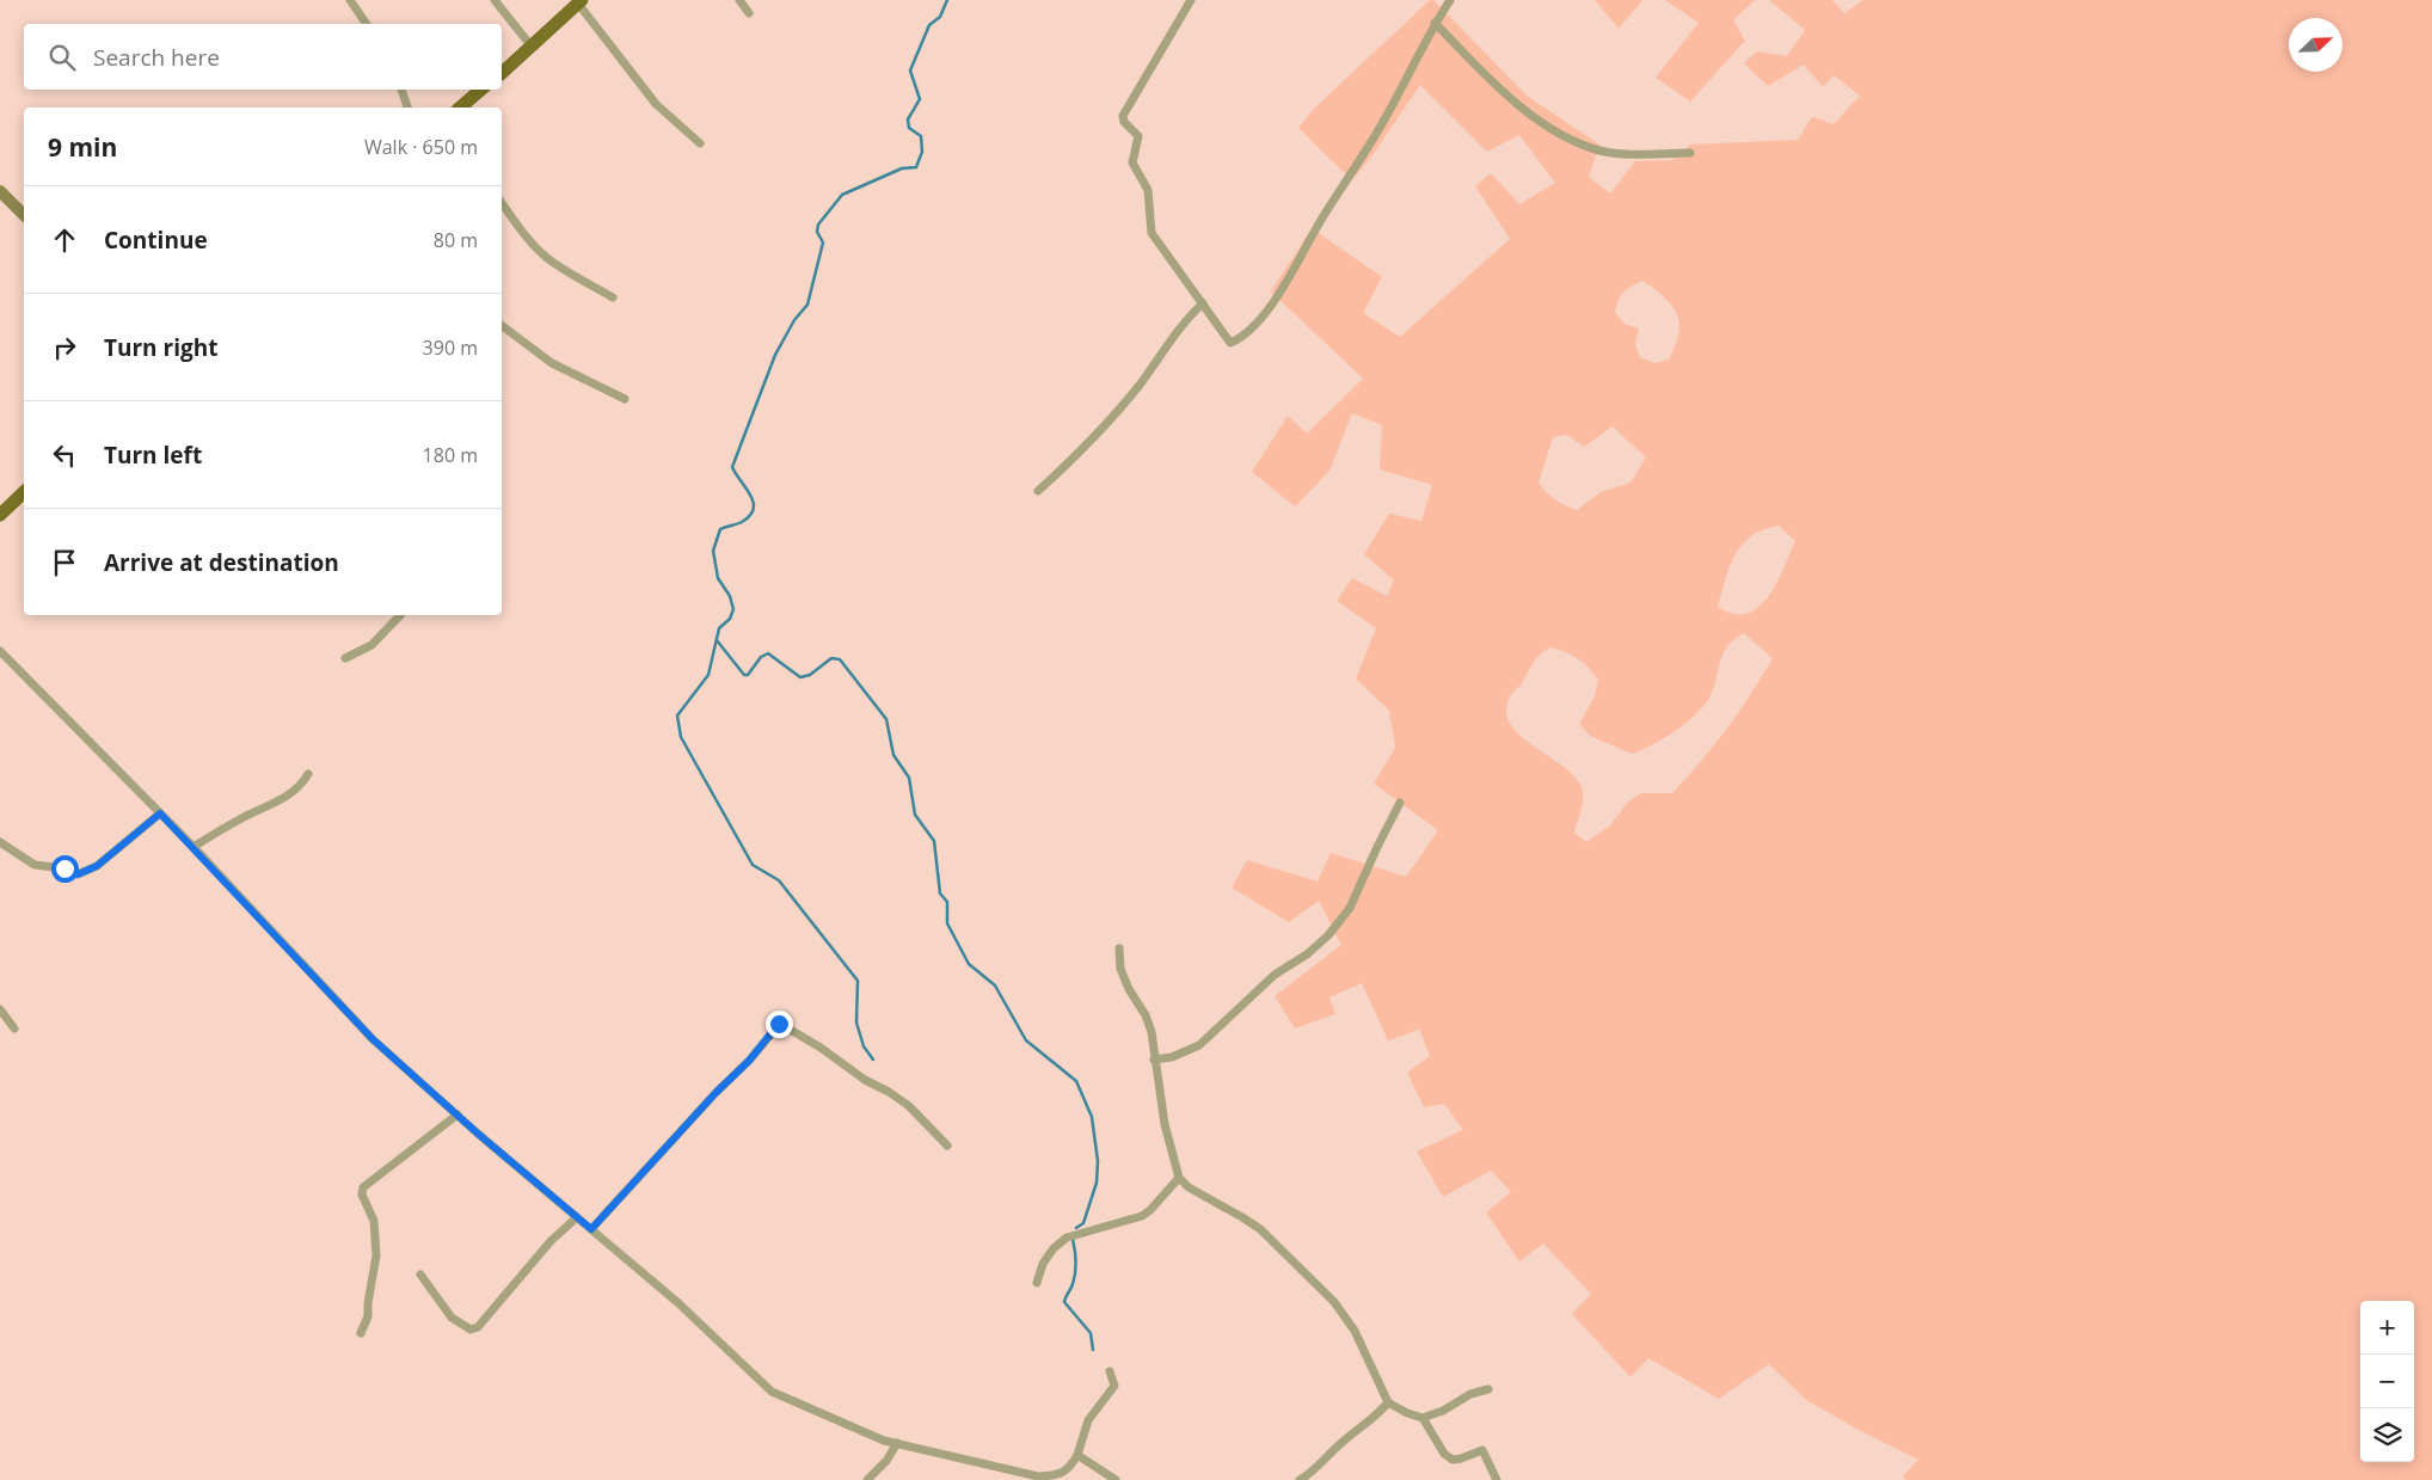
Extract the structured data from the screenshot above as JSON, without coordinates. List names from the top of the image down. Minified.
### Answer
{"north":"top right","page":{"search":"Search here","heading":["9 min","Walk · 650 m"],"list":[["Continue","80 m"],["Turn right","390 m"],["Turn left","180 m"],"Arrive at destination"],"map_buttons":["+","−"]}}
